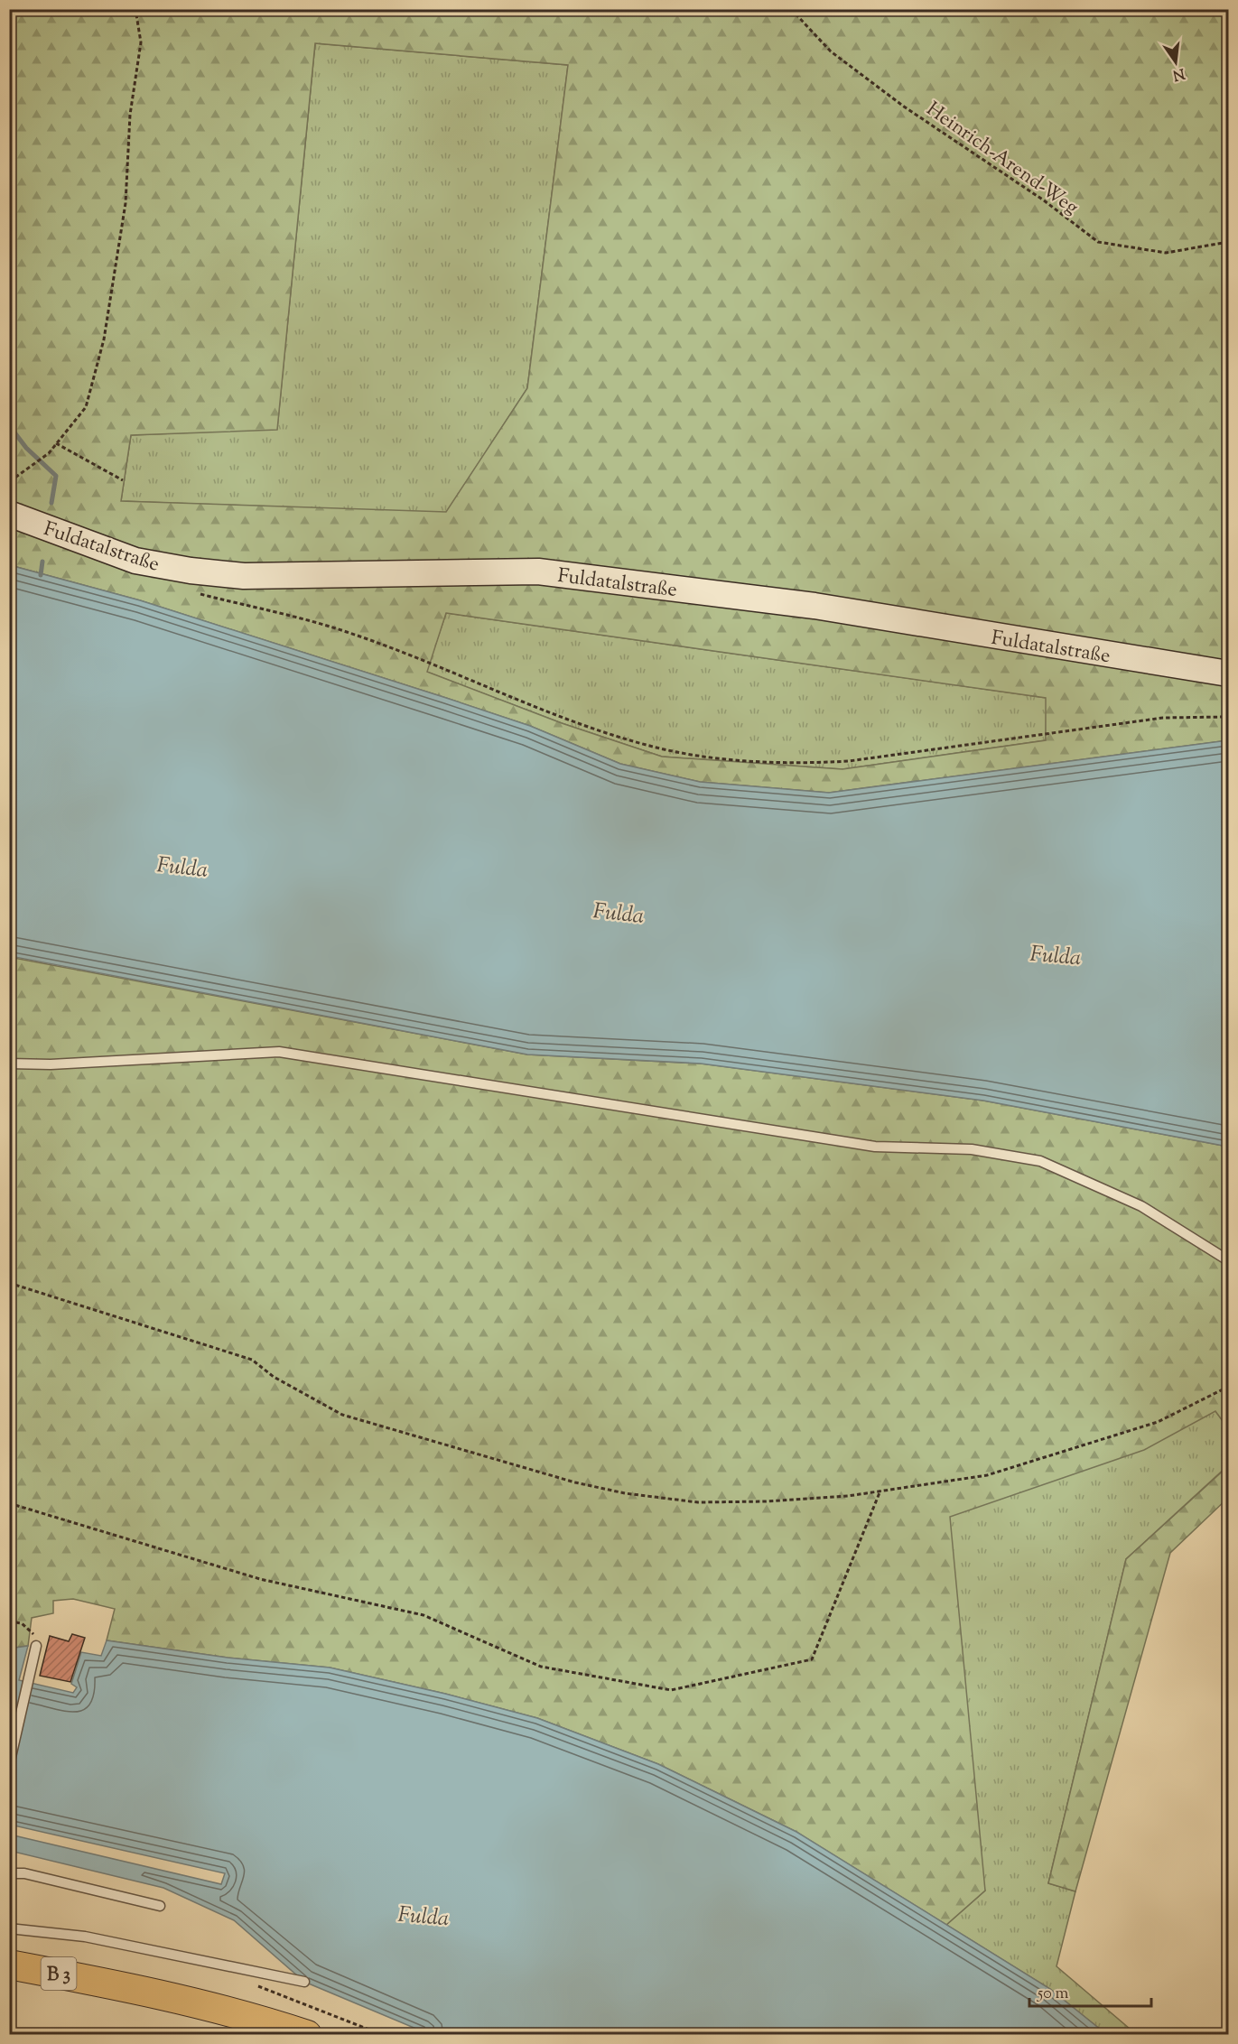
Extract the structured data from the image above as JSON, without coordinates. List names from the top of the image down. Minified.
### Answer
{"streets":{"main road":["Fuldatalstraße","B 3"],"path":["Heinrich-Arend-Weg"]},"water":["Fulda"],"scale_bar":"50 m","north":"bottom"}
